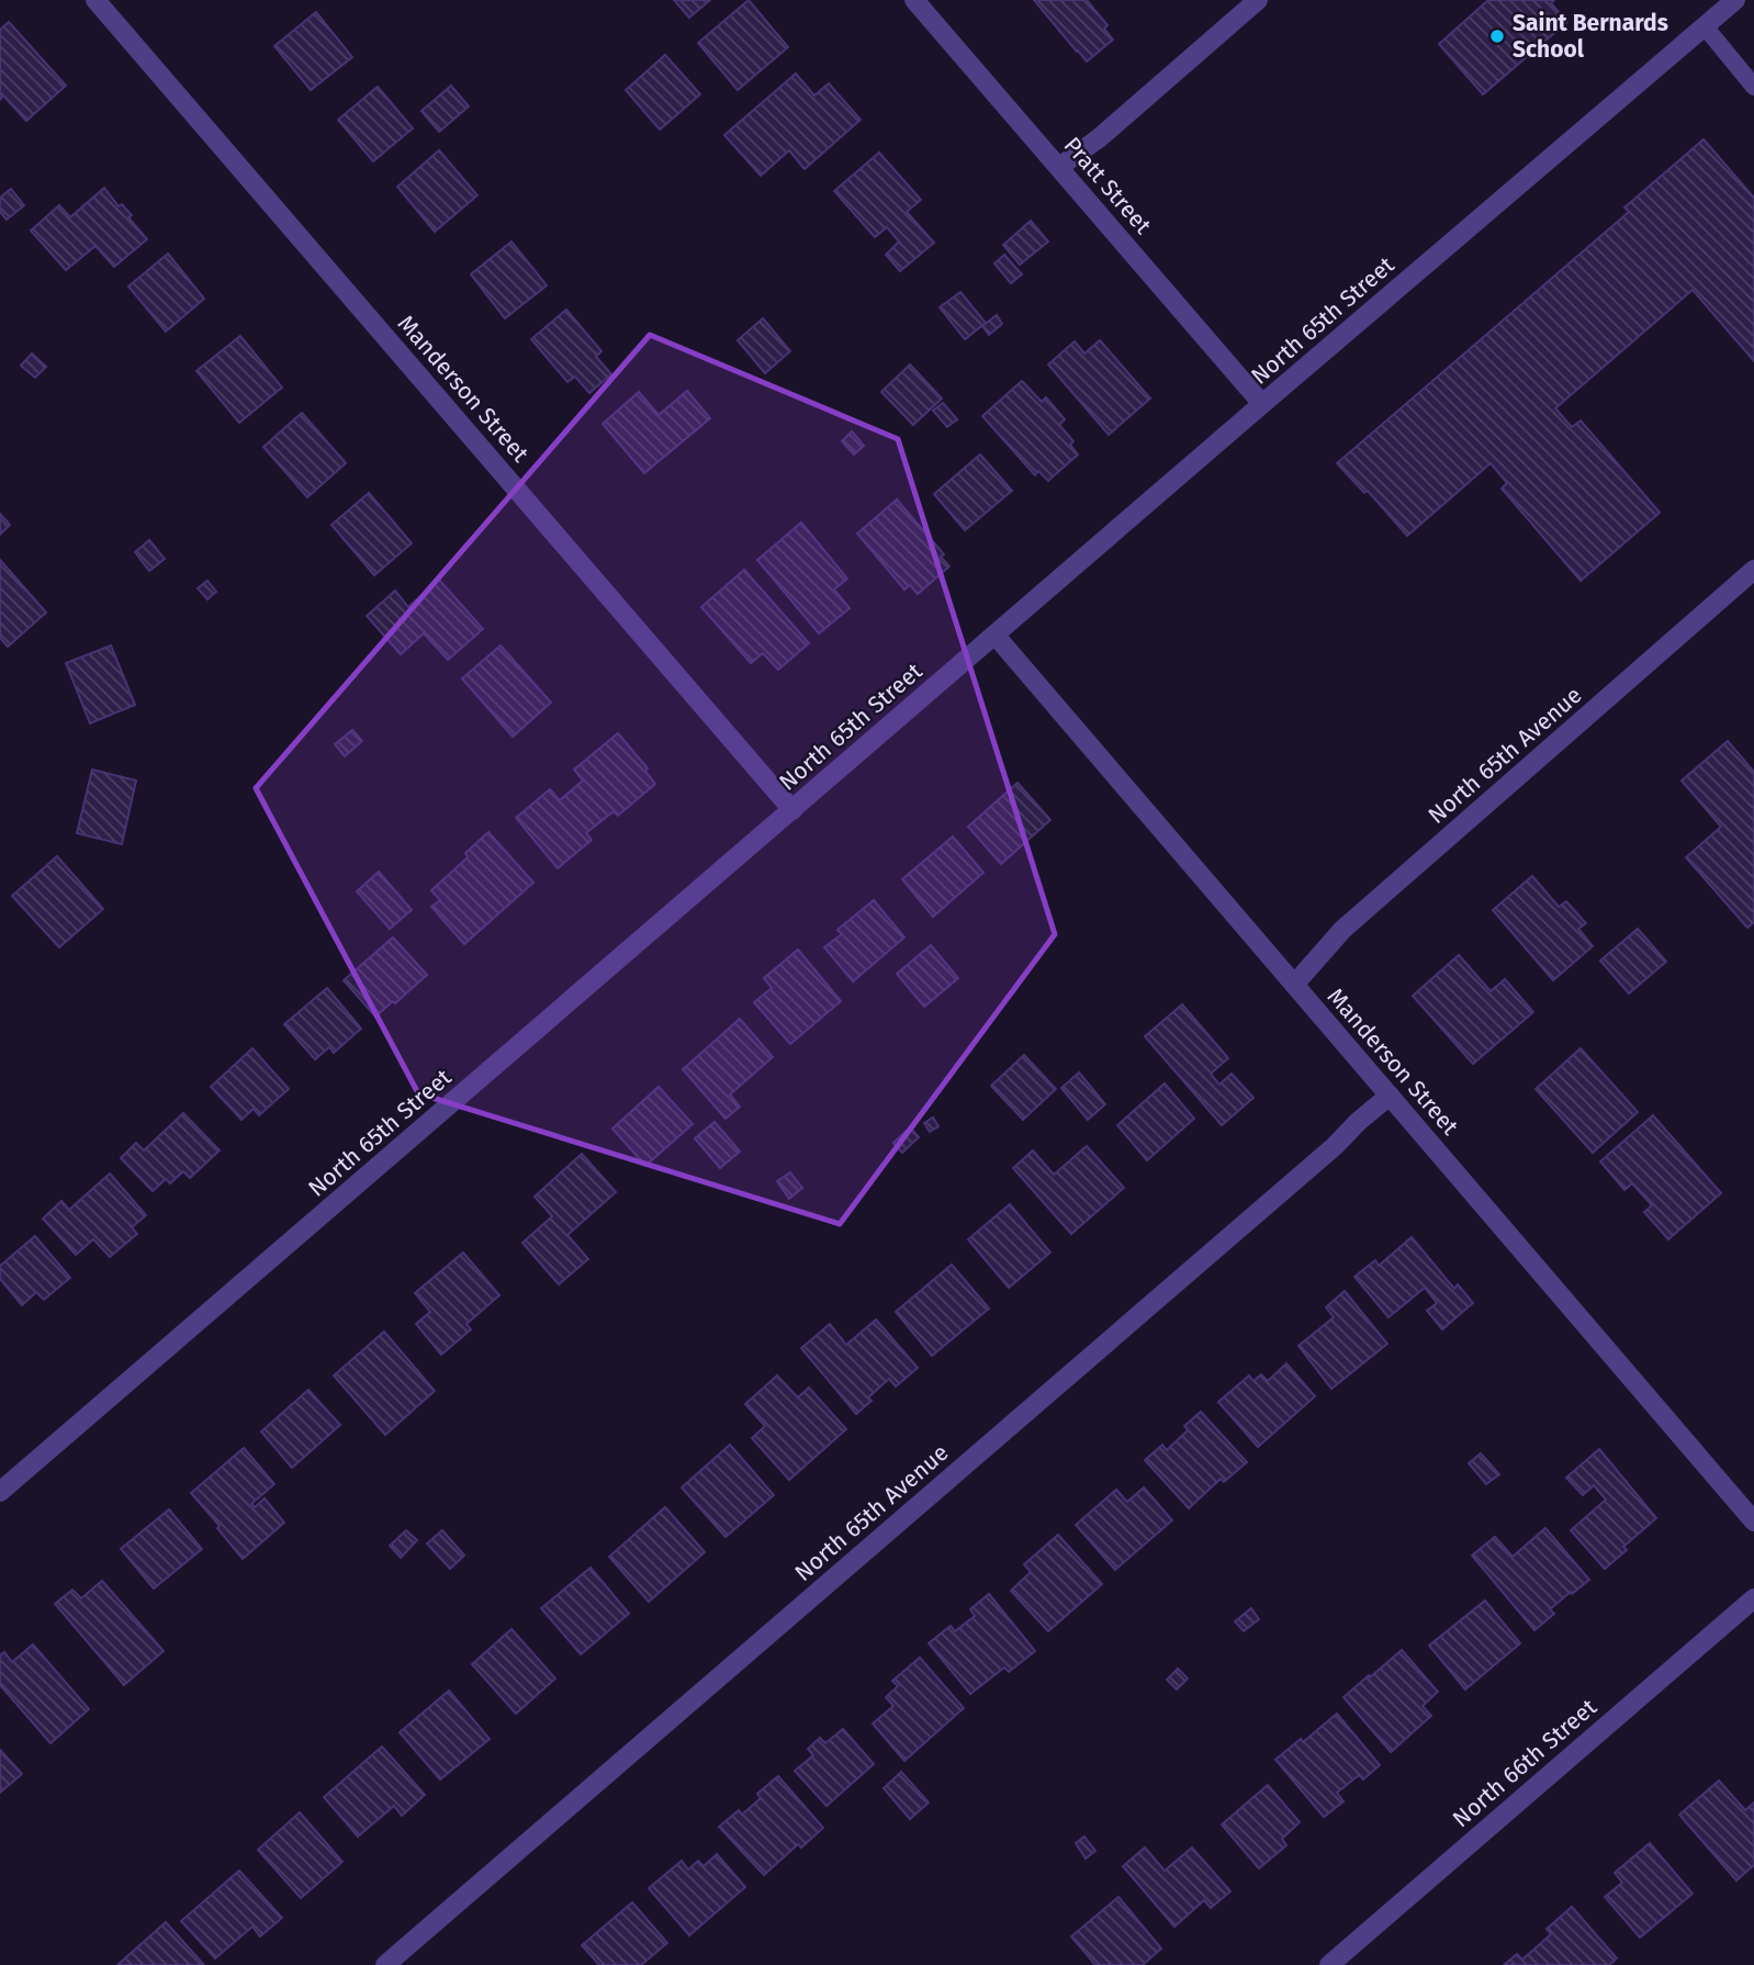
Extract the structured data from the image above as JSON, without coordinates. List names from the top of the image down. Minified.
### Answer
{"streets":{"street":["Pratt Street","North 65th Street","Manderson Street","North 65th Avenue","North 66th Street"]},"crossings":[["Pratt Street","North 65th Street"],["North 65th Street","Manderson Street"],["Manderson Street","North 65th Avenue"]],"places":["Saint Bernards School"]}
